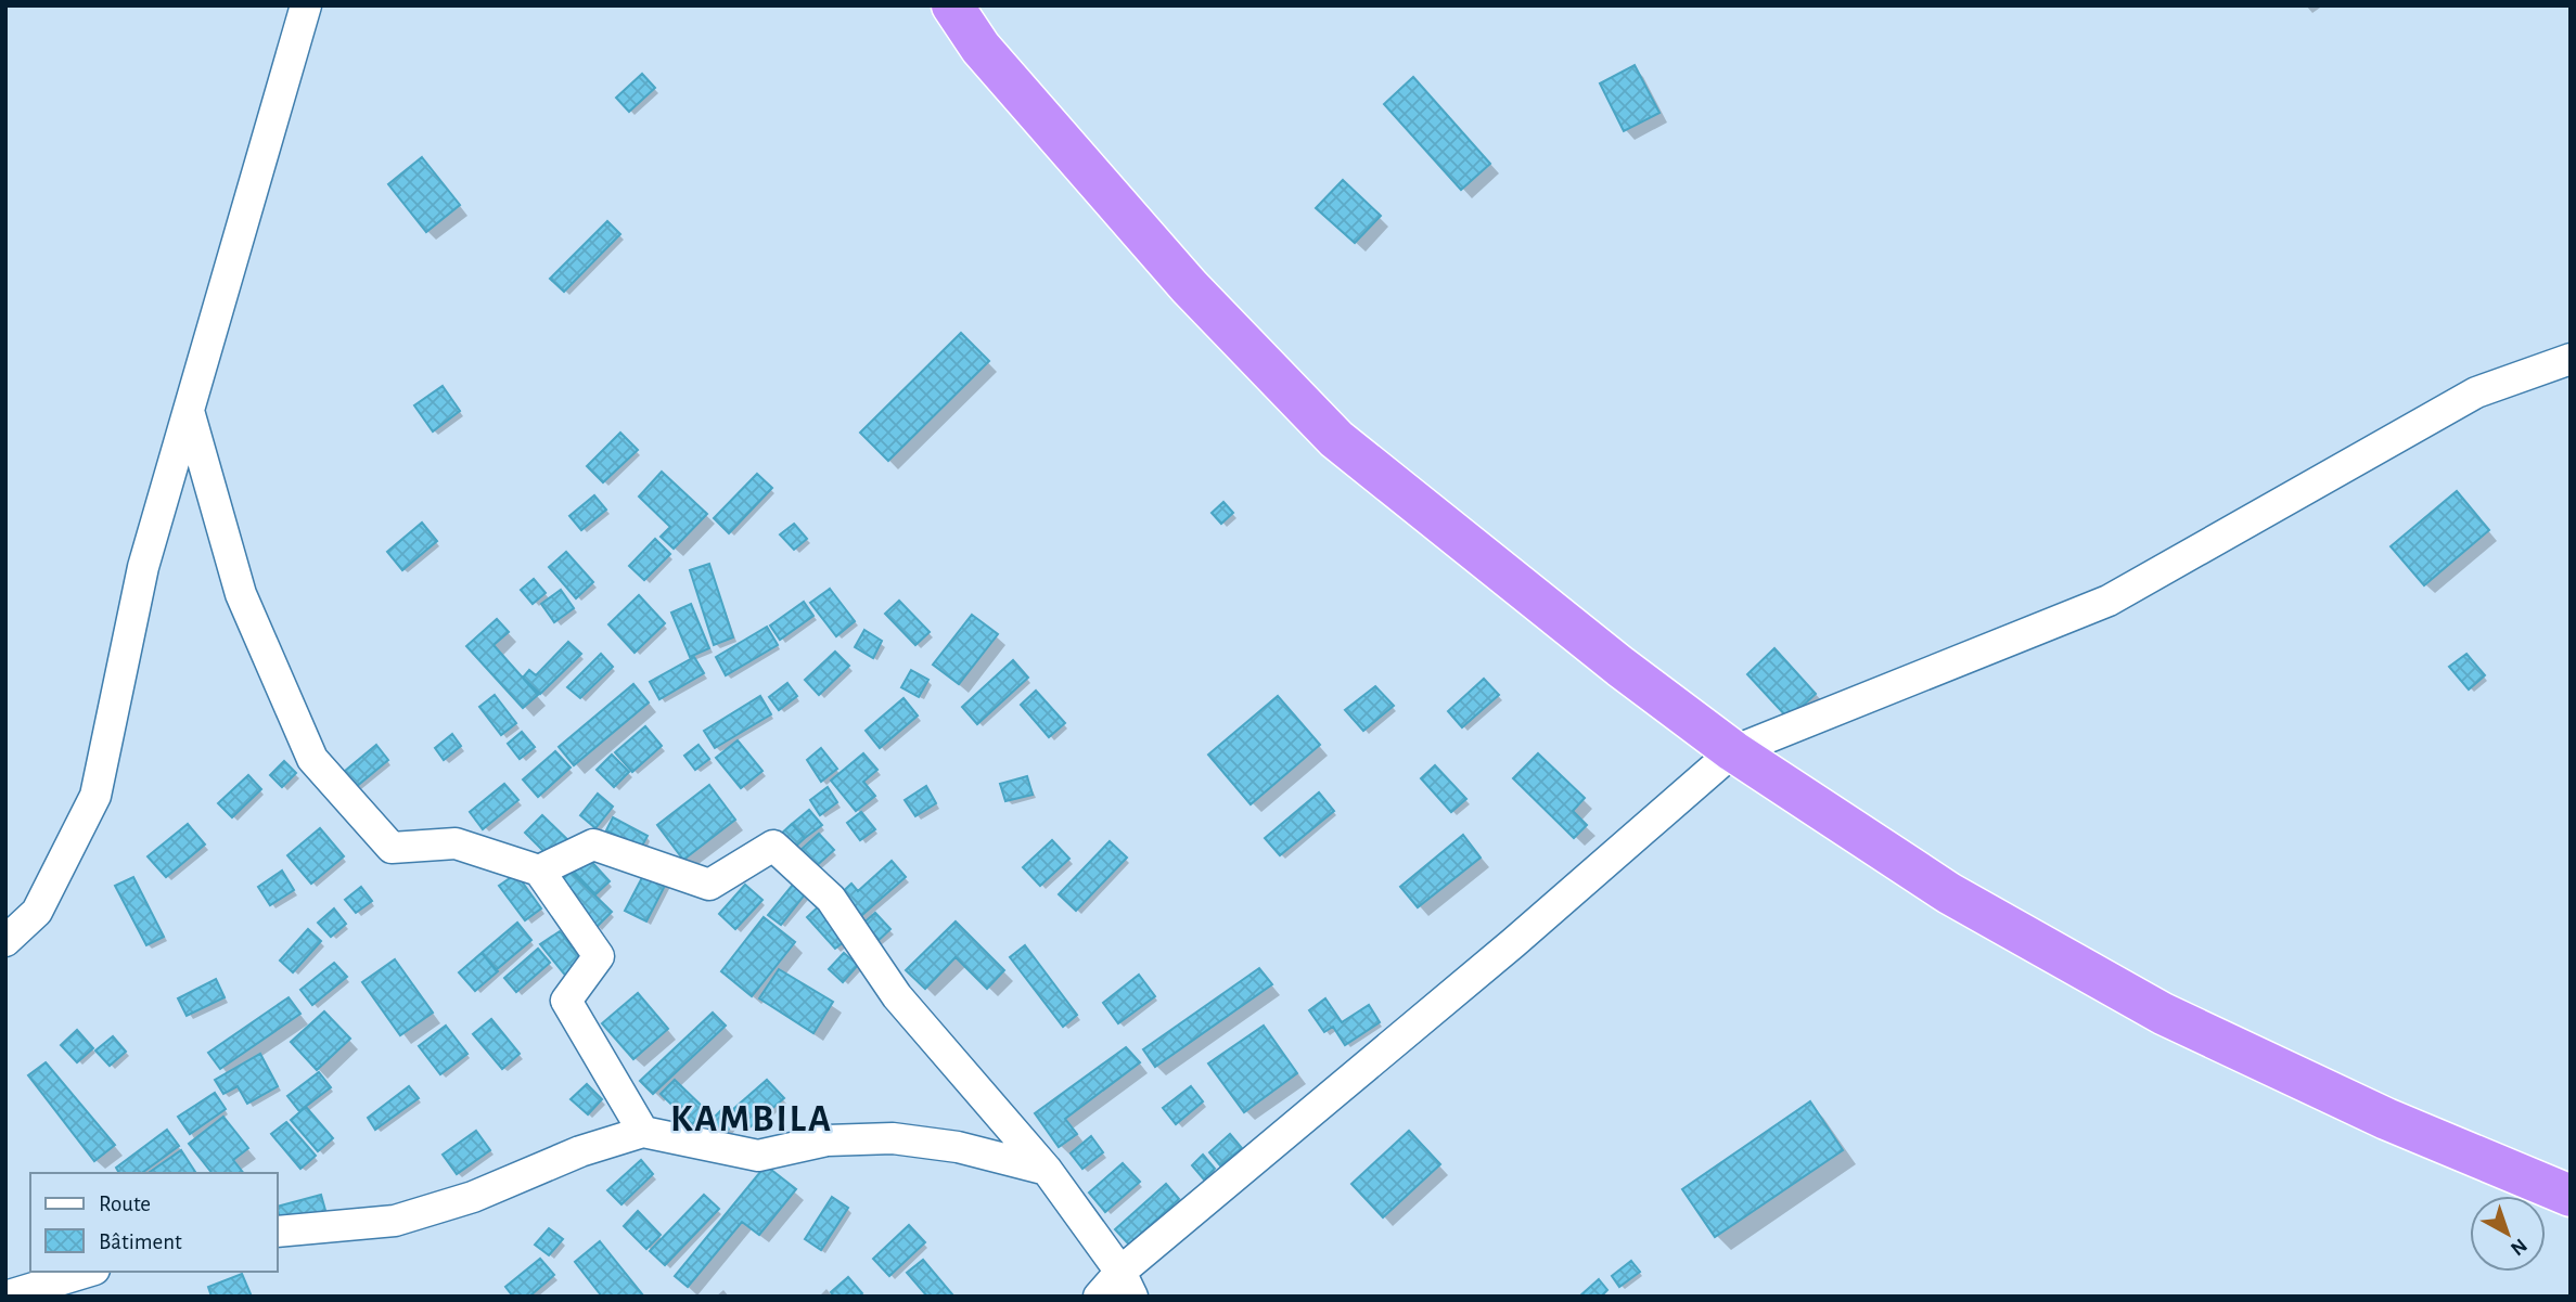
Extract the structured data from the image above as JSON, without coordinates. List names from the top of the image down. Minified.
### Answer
{"districts":["KAMBILA"],"legend":["Route","Bâtiment"],"north":"bottom right"}
